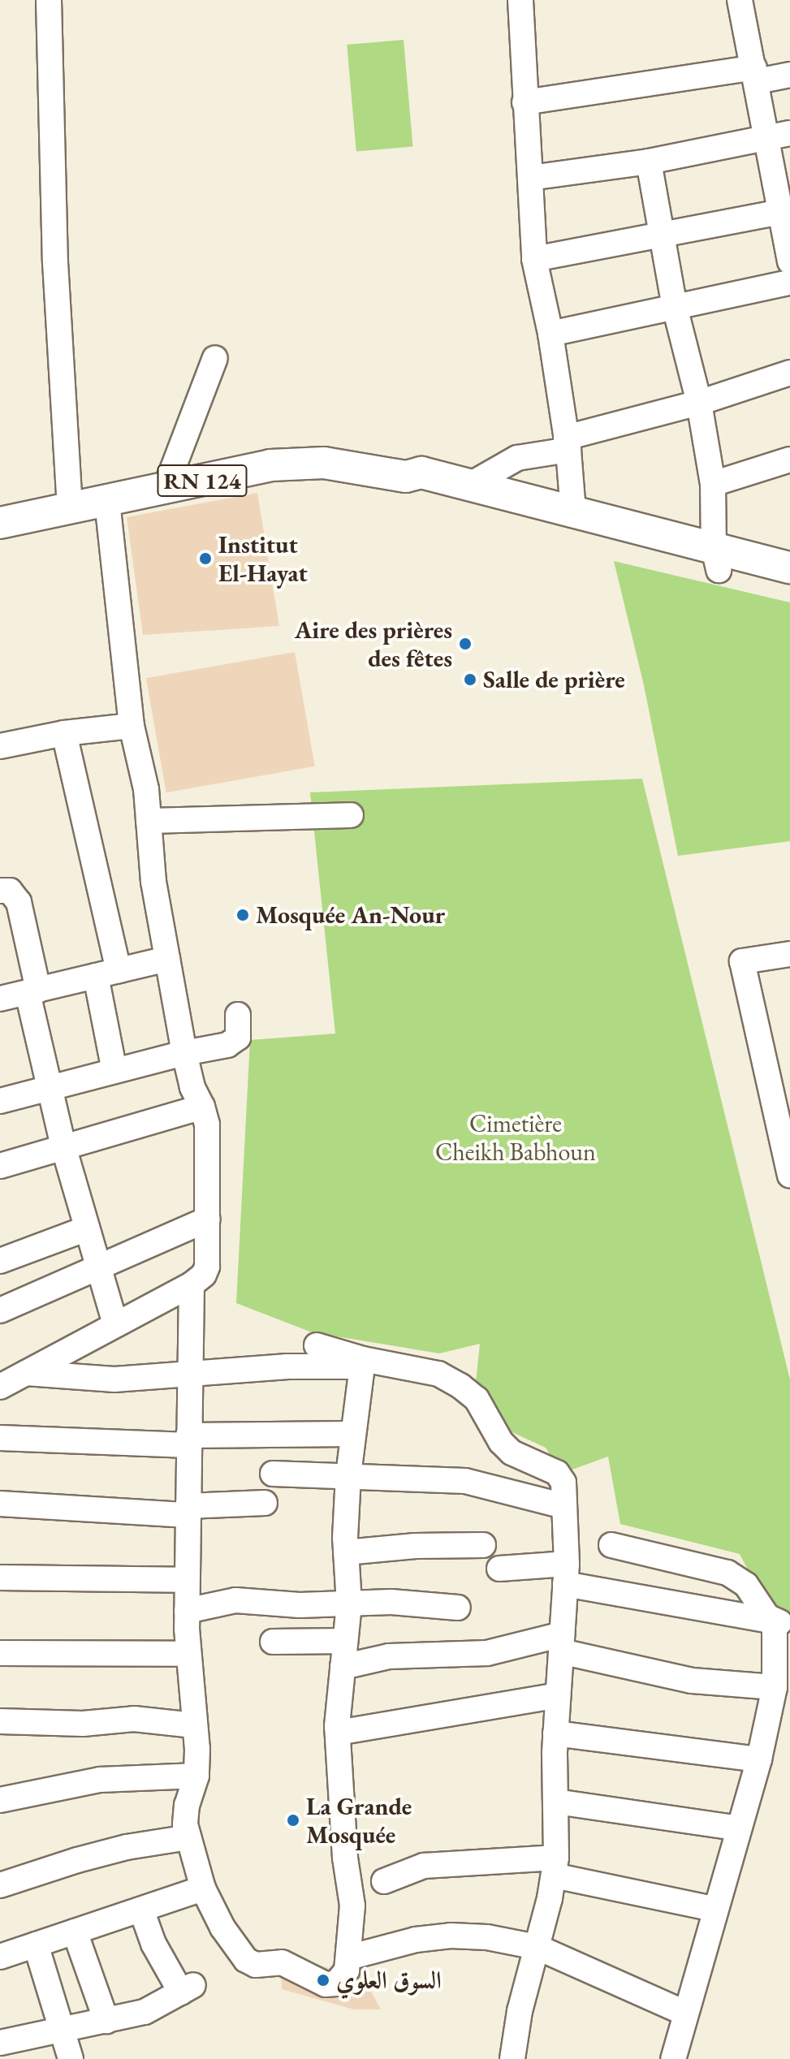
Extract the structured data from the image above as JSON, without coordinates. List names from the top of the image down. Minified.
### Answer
{"streets":{"main road":["RN 124"]},"parks":["Cimetière Cheikh Babhoun"],"places":["Institut El-Hayat","Aire des prières des fêtes","Salle de prière","Mosquée An-Nour","La Grande Mosquée","السوق العلوي"]}
